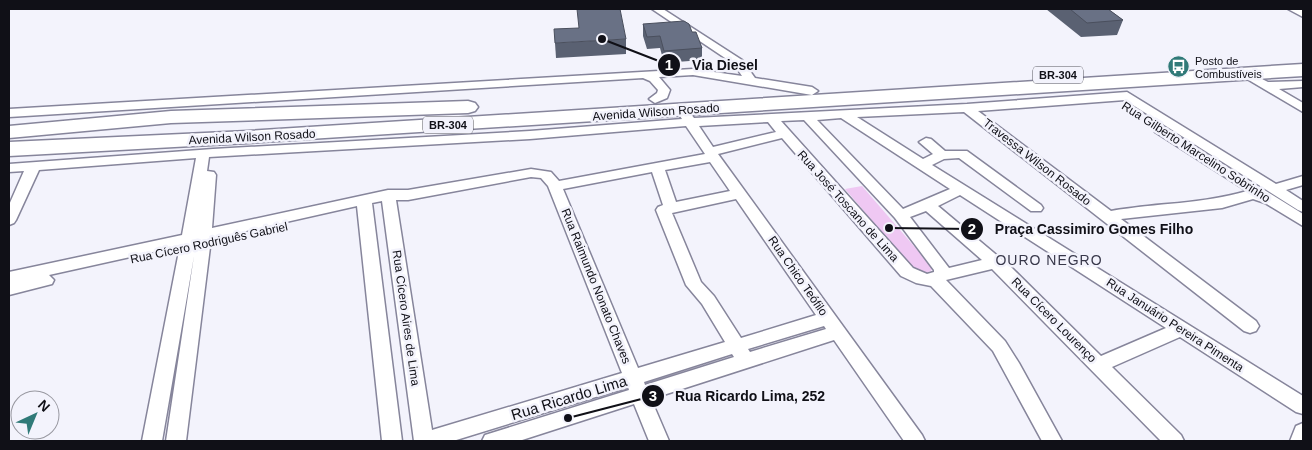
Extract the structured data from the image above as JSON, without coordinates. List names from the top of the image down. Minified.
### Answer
{"streets":{"highway":["BR-304","Avenida Wilson Rosado"],"street":["Rua Gilberto Marcelino Sobrinho","Travessa Wilson Rosado","Rua José Toscano de Lima","Rua Cícero Rodriguês Gabriel","Rua Chico Teófilo","Rua Raimundo Nonato Chaves","Rua Cícero Aires de Lima","Rua Cícero Lourenço","Rua Januário Pereira Pimenta","Rua Ricardo Lima"]},"crossings":[["Avenida Wilson Rosado","Rua Gilberto Marcelino Sobrinho"],["Avenida Wilson Rosado","Rua Chico Teófilo"],["Rua Cícero Rodriguês Gabriel","Rua Raimundo Nonato Chaves"],["Rua Cícero Rodriguês Gabriel","Rua Cícero Aires de Lima"],["Rua Chico Teófilo","Rua Ricardo Lima"],["Rua Raimundo Nonato Chaves","Rua Ricardo Lima"],["Rua Cícero Aires de Lima","Rua Ricardo Lima"]],"districts":["OURO NEGRO"],"places":{"other":["Via Diesel","Praça Cassimiro Gomes Filho","Rua Ricardo Lima, 252"],"bus stop":["Posto de Combustíveis"]},"north":"top right"}
